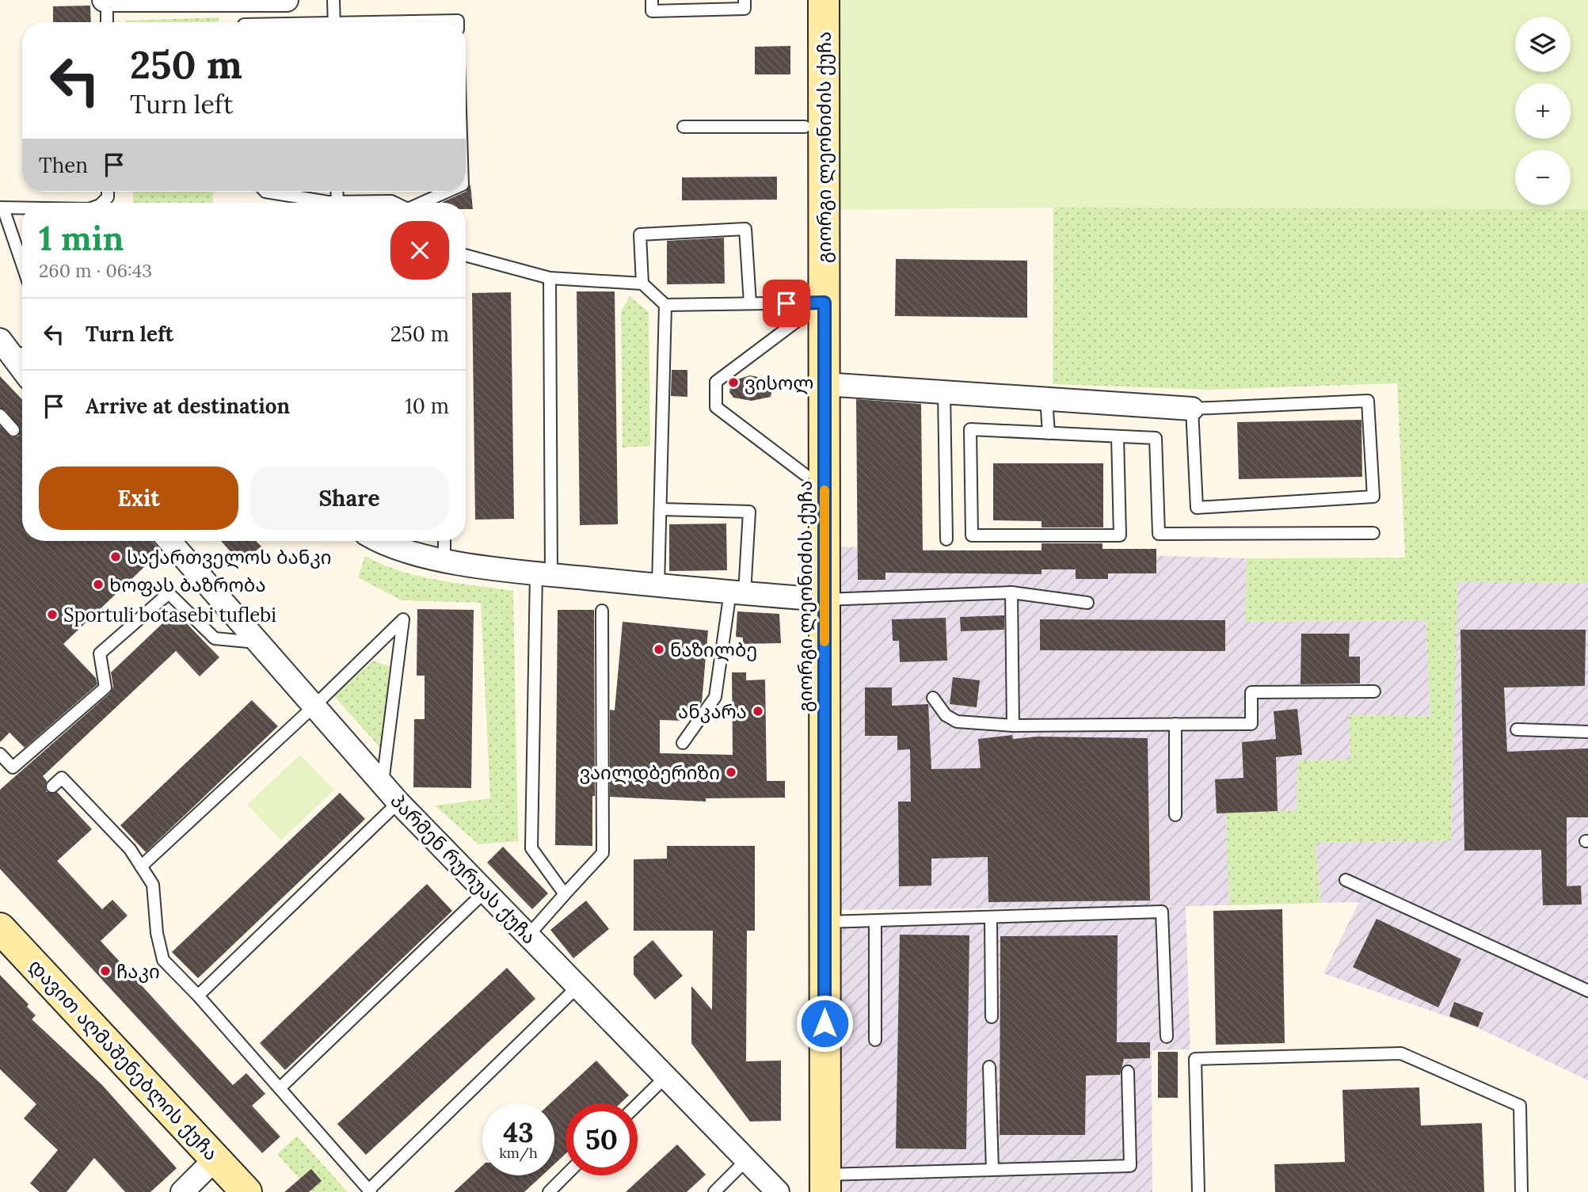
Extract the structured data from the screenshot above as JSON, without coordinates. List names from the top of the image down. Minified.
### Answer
{"streets":{"main road":["გიორგი ლეონიძის ქუჩა","დავით აღმაშენებლის ქუჩა"],"street":["პარმენ რურუას ქუჩა"]},"places":["ვისოლ","საქართველოს ბანკი","Ხოფას Ბაზრობა","Sportuli botasebi tuflebi","ნაზილბე","ანკარა","ვაილდბერიზი","ჩაკი"],"page":{"map_buttons":["+","−"],"turn":["250 m","Turn left"],"then":"Then","heading":["1 min","260 m · 06:43"],"list":[{"name":"Turn left","value":"250 m"},{"name":"Arrive at destination","value":"10 m"}],"buttons":["Exit","Share"],"speed":"43 km/h","limit":"50"}}
